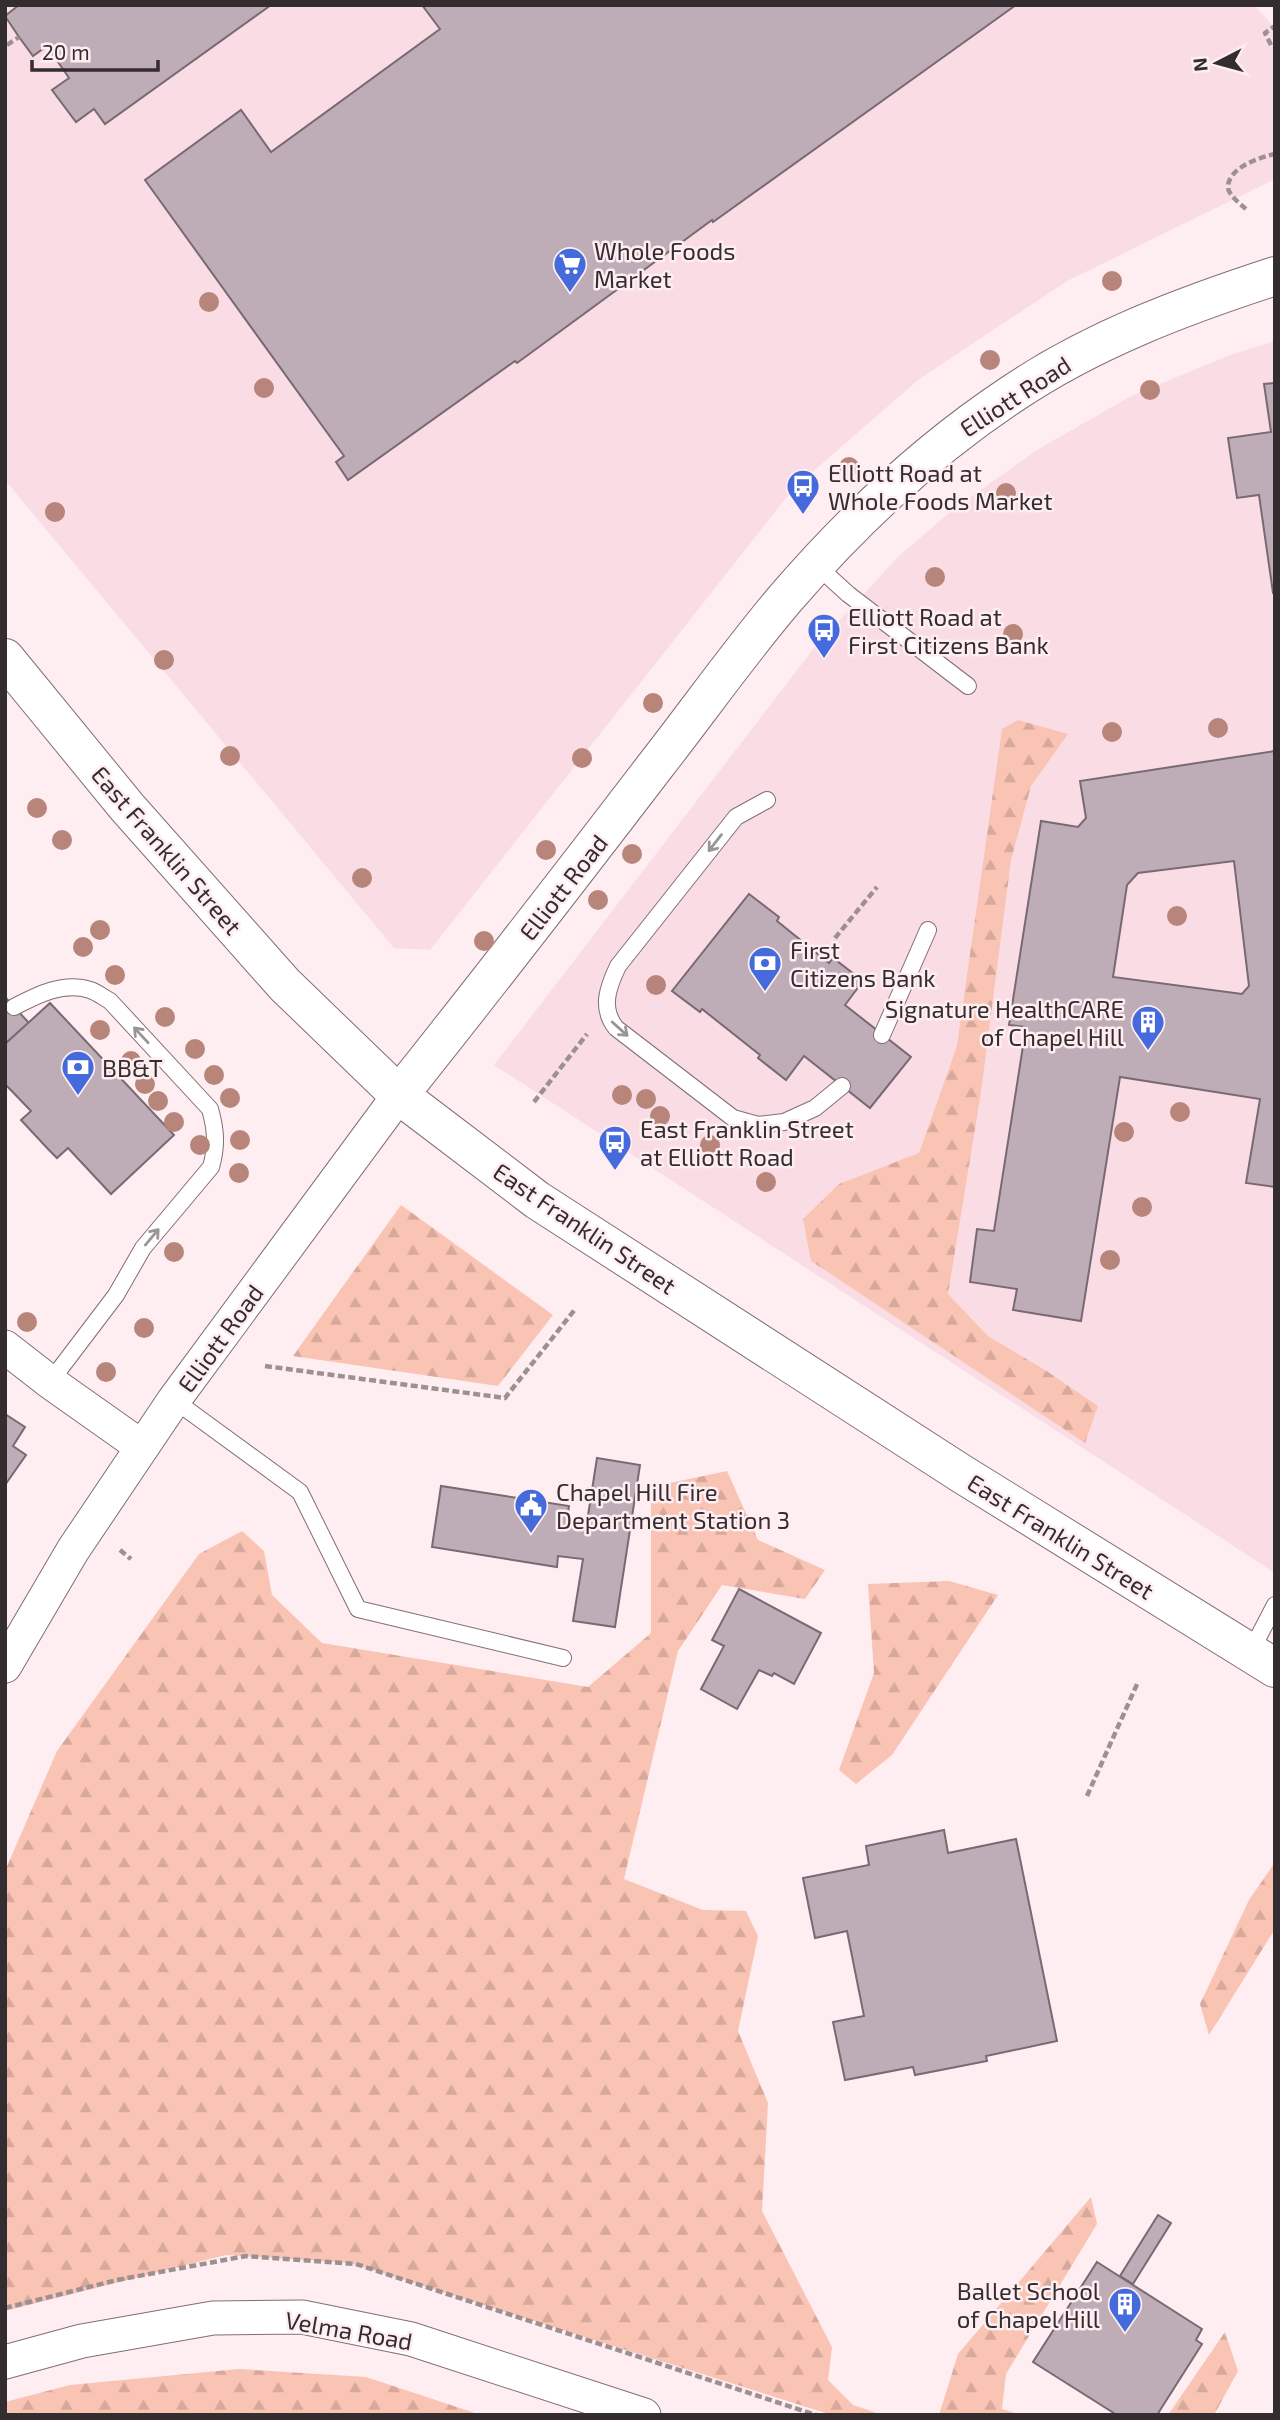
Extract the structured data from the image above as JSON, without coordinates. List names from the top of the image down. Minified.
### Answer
{"streets":{"main road":["Elliott Road","East Franklin Street"],"street":["Velma Road"]},"crossings":[["Elliott Road","East Franklin Street"]],"places":{"supermarket":["Whole Foods Market"],"bus stop":["Elliott Road at Whole Foods Market","Elliott Road at First Citizens Bank","East Franklin Street at Elliott Road"],"bank":["First Citizens Bank","BB&T"],"building":["Signature HealthCARE of Chapel Hill","Ballet School of Chapel Hill"],"public building":["Chapel Hill Fire Department Station 3"]},"scale_bar":"20 m","north":"left"}
